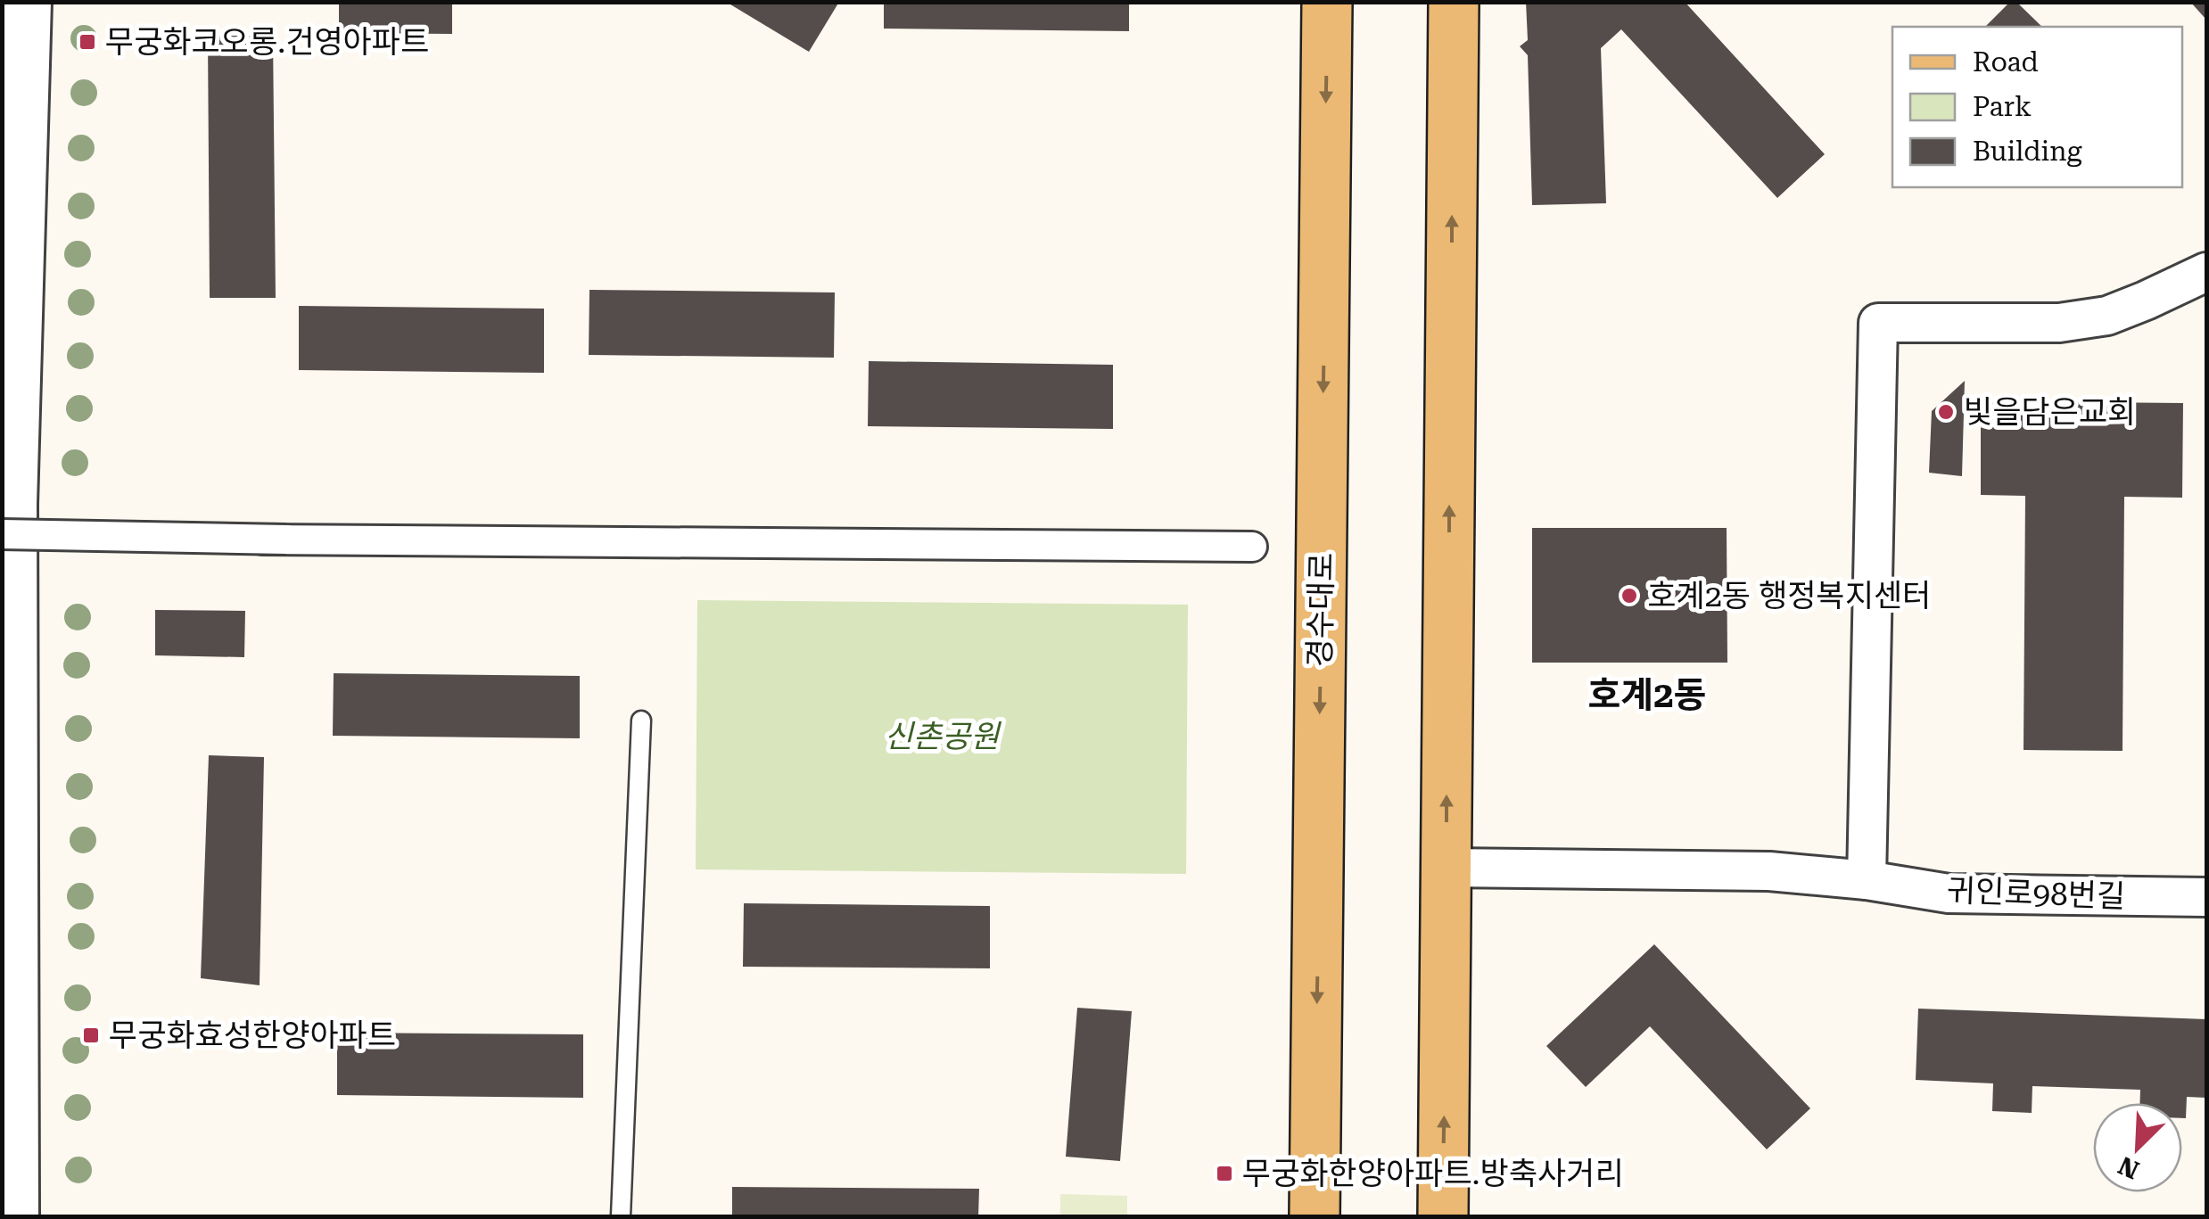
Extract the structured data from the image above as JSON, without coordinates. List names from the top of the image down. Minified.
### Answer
{"streets":{"main road":["경수대로"],"street":["귀인로98번길"]},"districts":["호계2동"],"parks":["신촌공원"],"places":{"transit":["무궁화코오롱.건영아파트","무궁화효성한양아파트","무궁화한양아파트.방축사거리"],"other":["빛을담은교회","호계2동 행정복지센터"]},"legend":["Road","Park","Building"],"north":"bottom left"}
